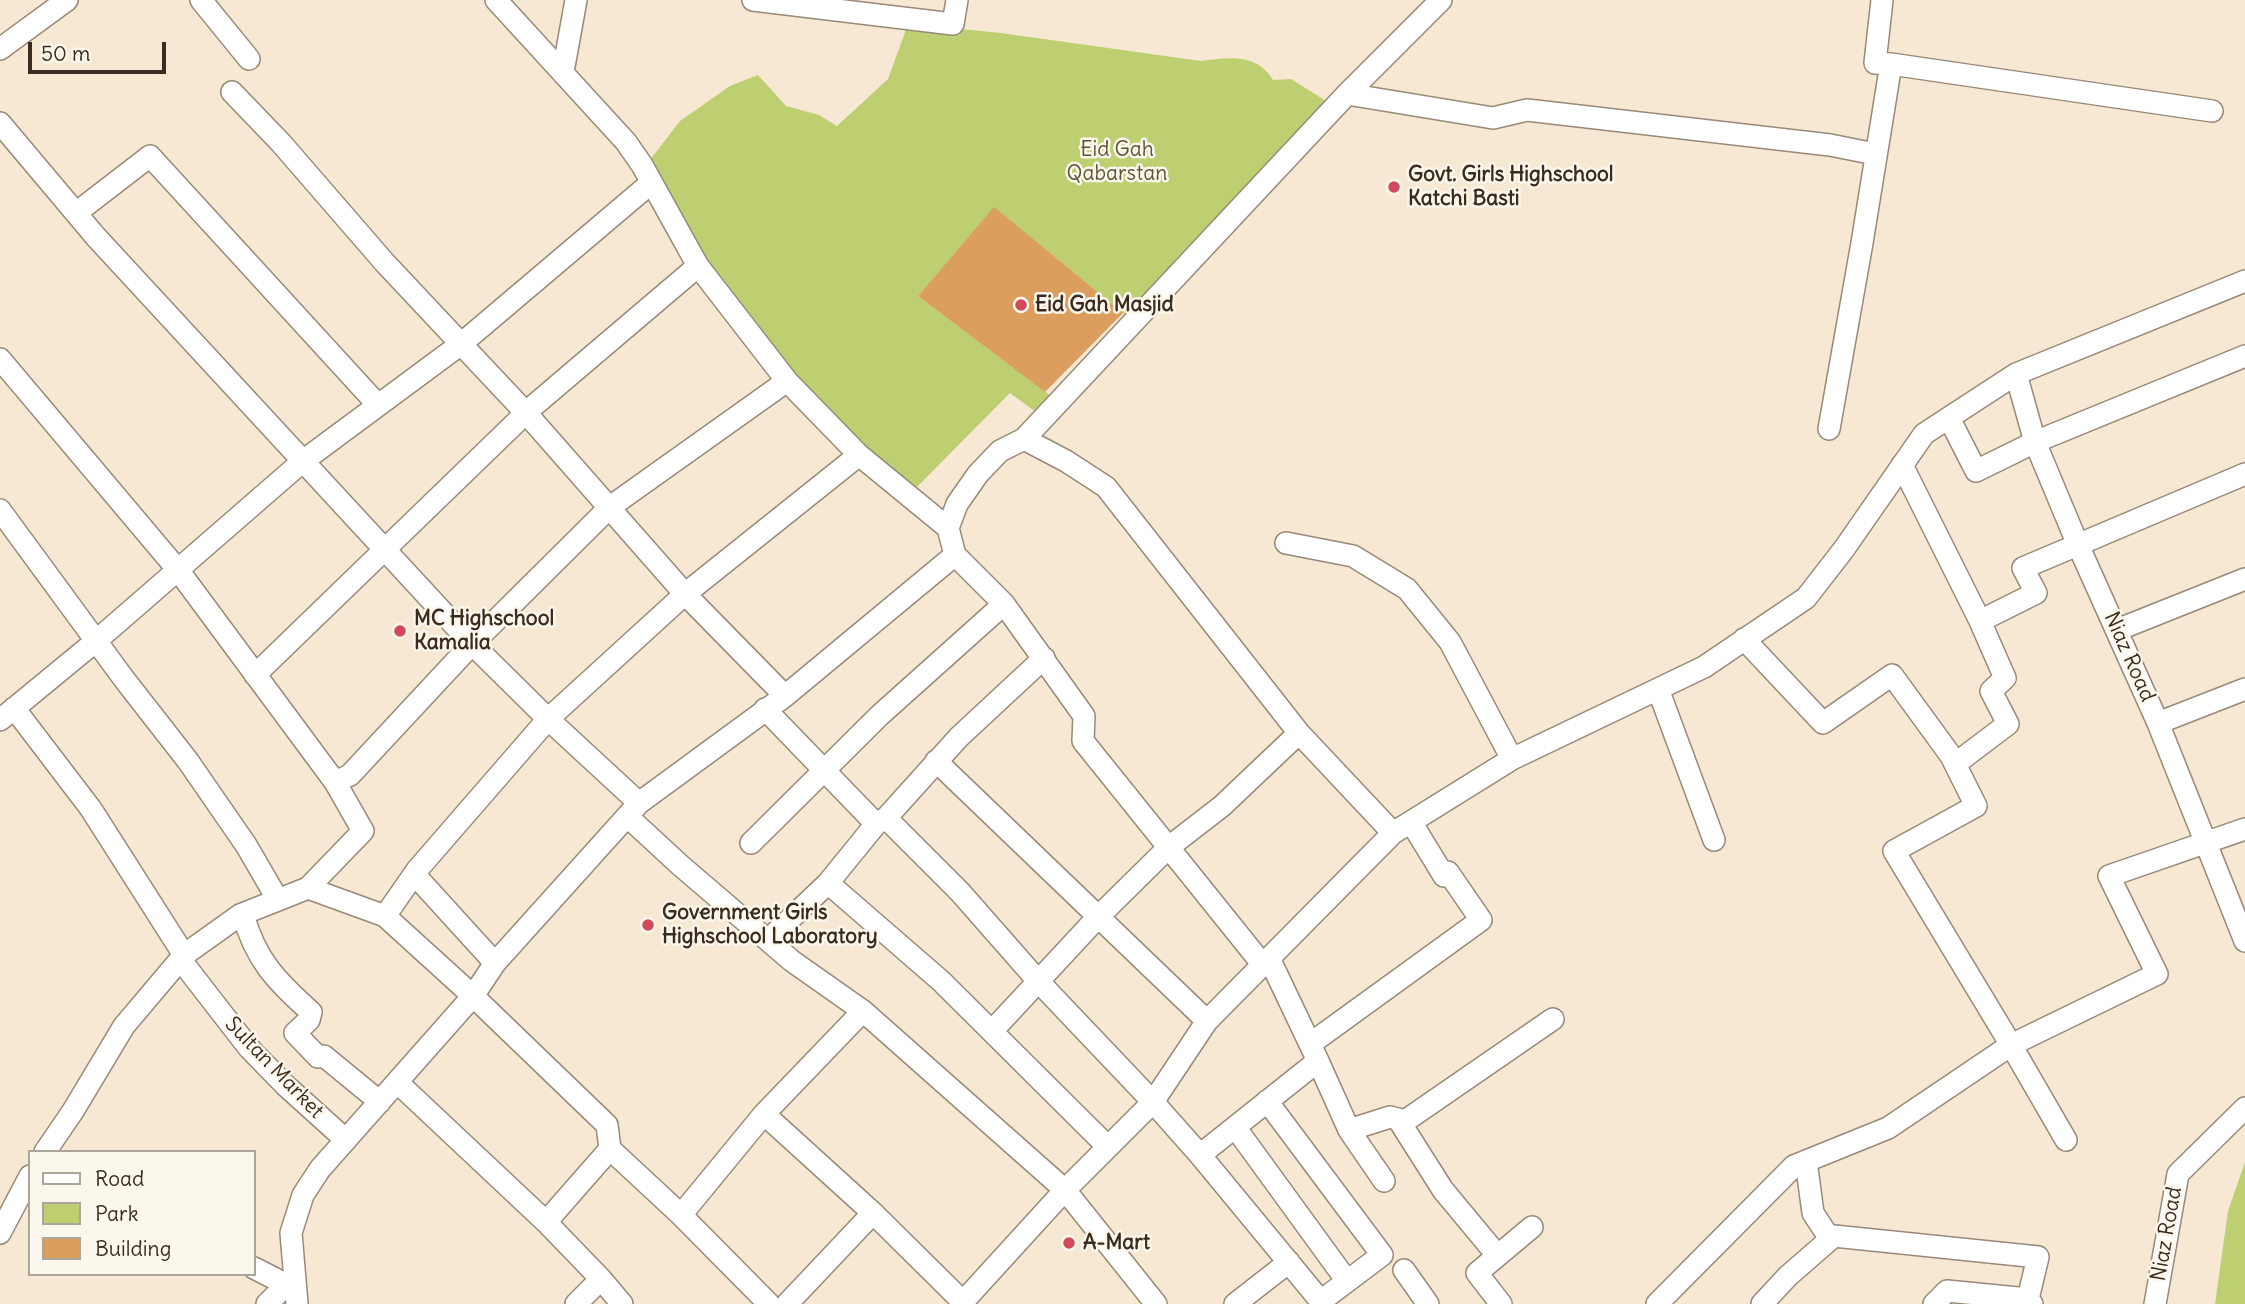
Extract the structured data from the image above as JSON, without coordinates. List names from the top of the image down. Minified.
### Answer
{"streets":{"street":["Niaz Road","Sultan Market"]},"parks":["Eid Gah Qabarstan"],"places":["Govt. Girls Highschool Katchi Basti","Eid Gah Masjid","MC Highschool Kamalia","Government Girls Highschool Laboratory","A-Mart"],"legend":["Road","Park","Building"],"scale_bar":"50 m"}
